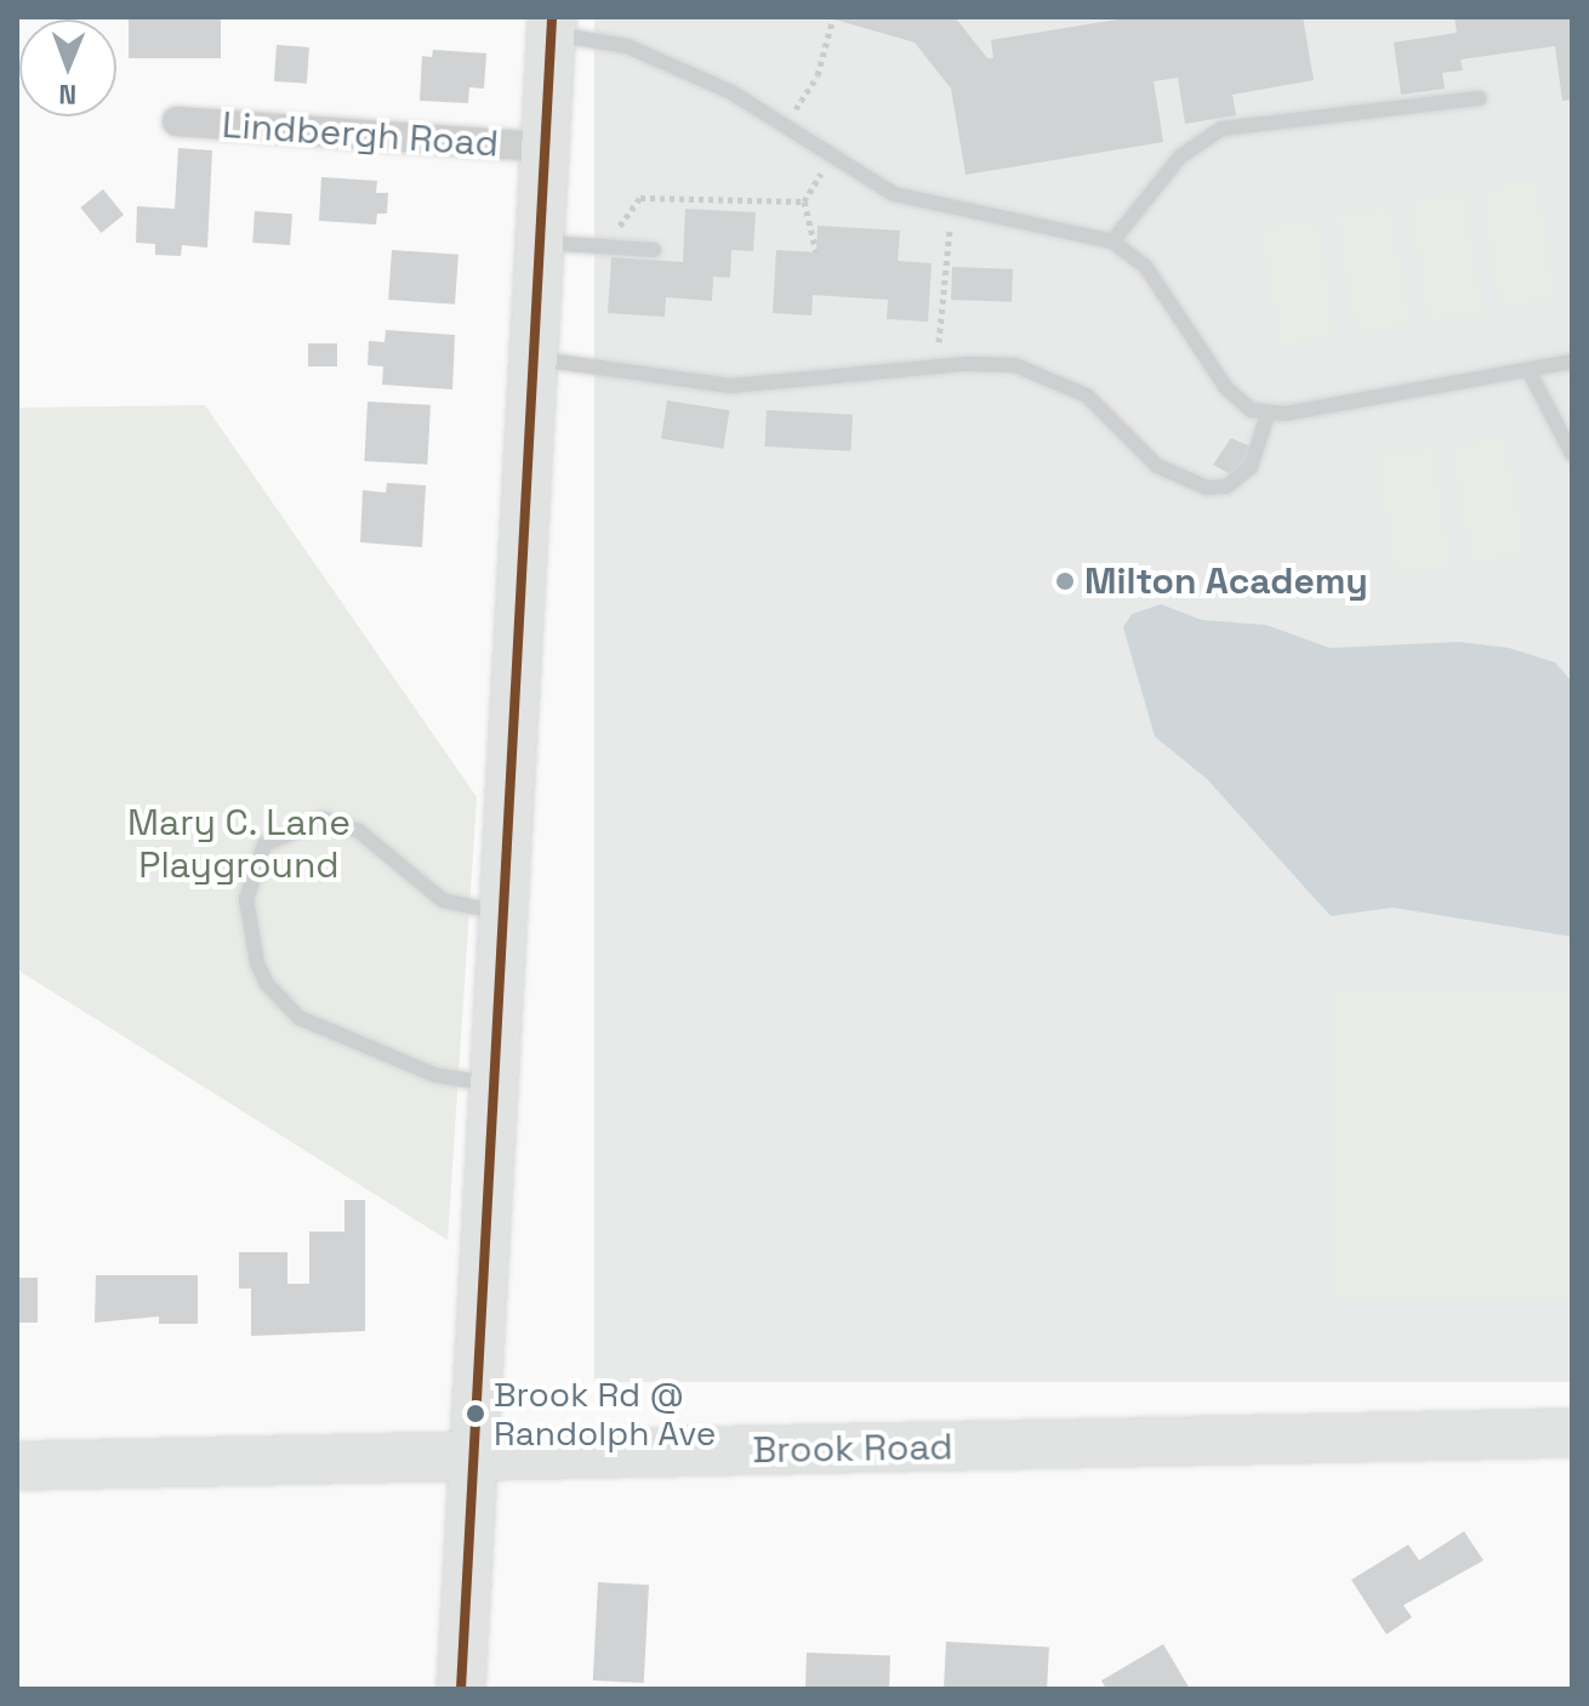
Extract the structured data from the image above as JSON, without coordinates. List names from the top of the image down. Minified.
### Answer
{"streets":{"main road":["Brook Road"],"street":["Lindbergh Road"]},"parks":["Mary C. Lane Playground"],"places":["Milton Academy","Brook Rd @ Randolph Ave"],"north":"bottom"}
